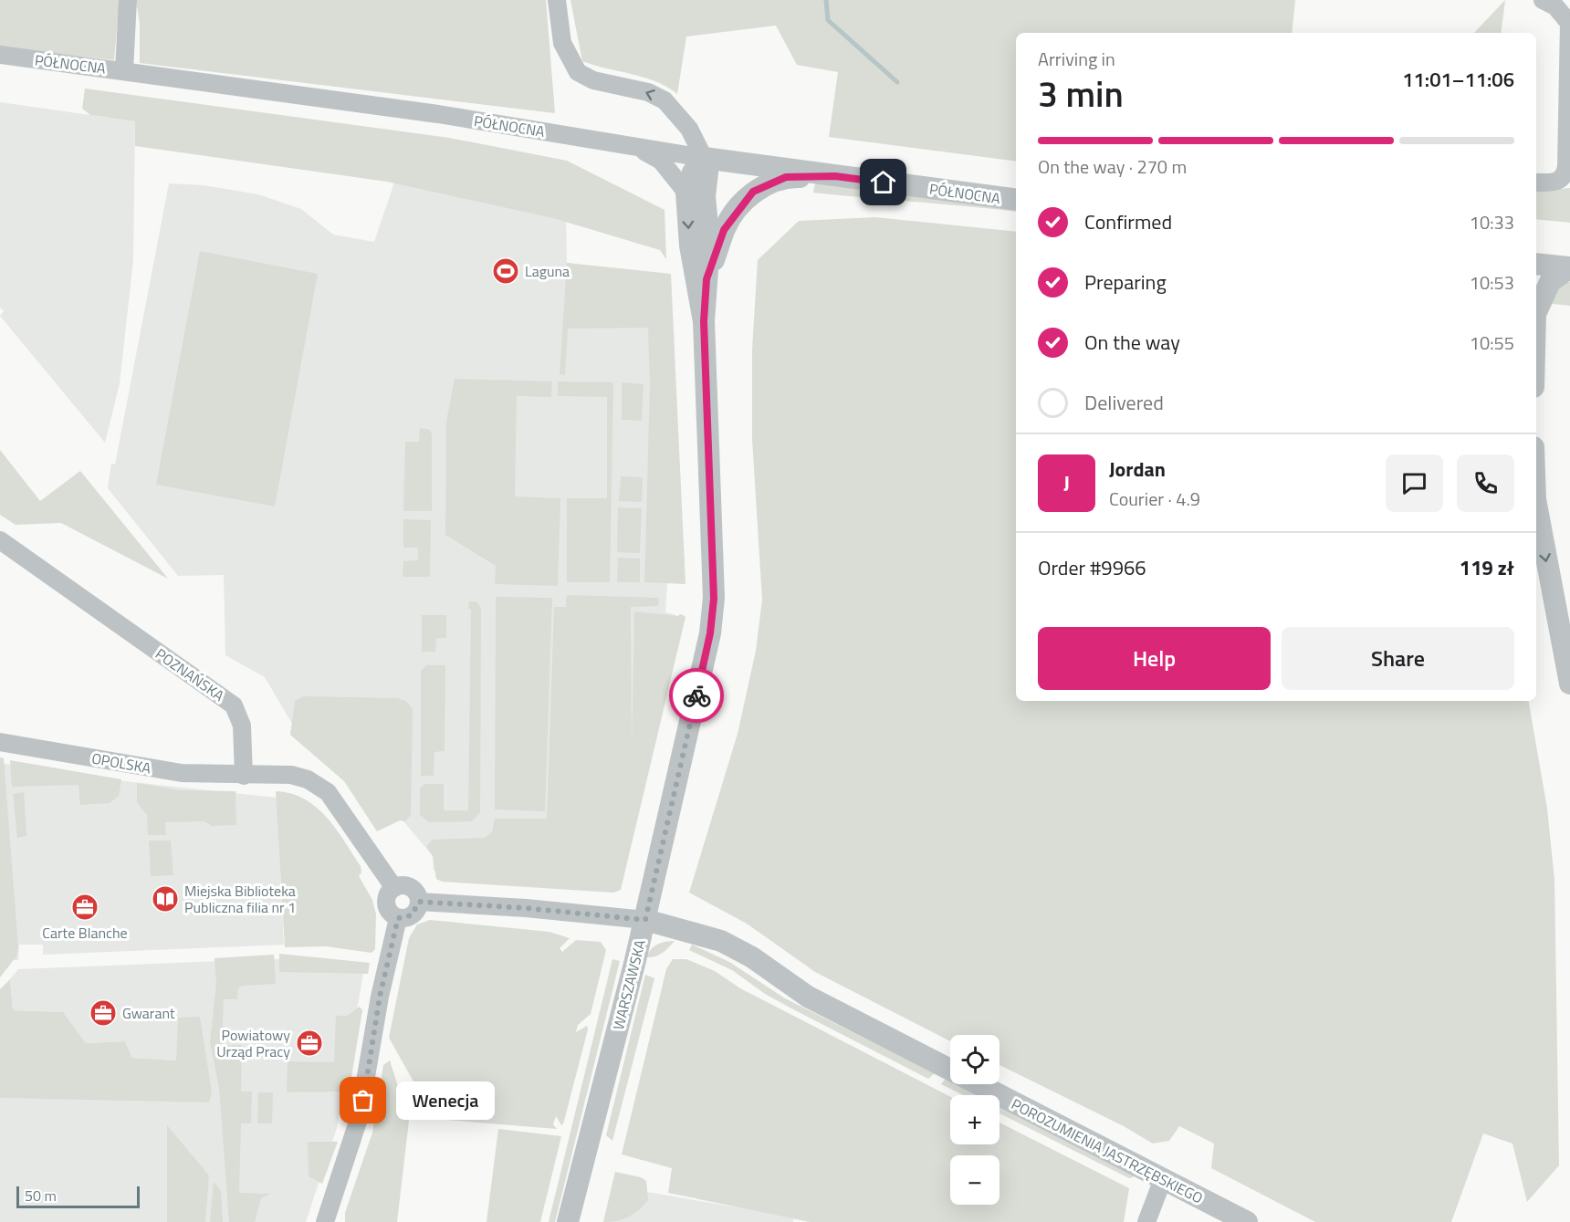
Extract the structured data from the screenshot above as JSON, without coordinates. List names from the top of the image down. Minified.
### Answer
{"streets":{"street":["PÓŁNOCNA","POZNAŃSKA","OPOLSKA","WARSZAWSKA","POROZUMIENIA JASTRZĘBSKIEGO"]},"crossings":[["PÓŁNOCNA","WARSZAWSKA"],["POZNAŃSKA","OPOLSKA"],["WARSZAWSKA","POROZUMIENIA JASTRZĘBSKIEGO"]],"places":{"sports":["Laguna"],"library":["Miejska Biblioteka Publiczna filia nr 1"],"office":["Carte Blanche","Gwarant","Powiatowy Urząd Pracy"],"other":["Wenecja"]},"scale_bar":"50 m","page":{"heading":["3 min","Arriving in","11:01–11:06"],"panel":["Jordan","Courier · 4.9","Order #9966","119 zł"],"bar":"On the way · 270 m","list":[["Confirmed","10:33"],["Preparing","10:53"],["On the way","10:55"],"Delivered"],"round":"J","buttons":["Help","Share"],"map_buttons":["+","−"],"bubble":"Wenecja","scale":"50 m"}}
